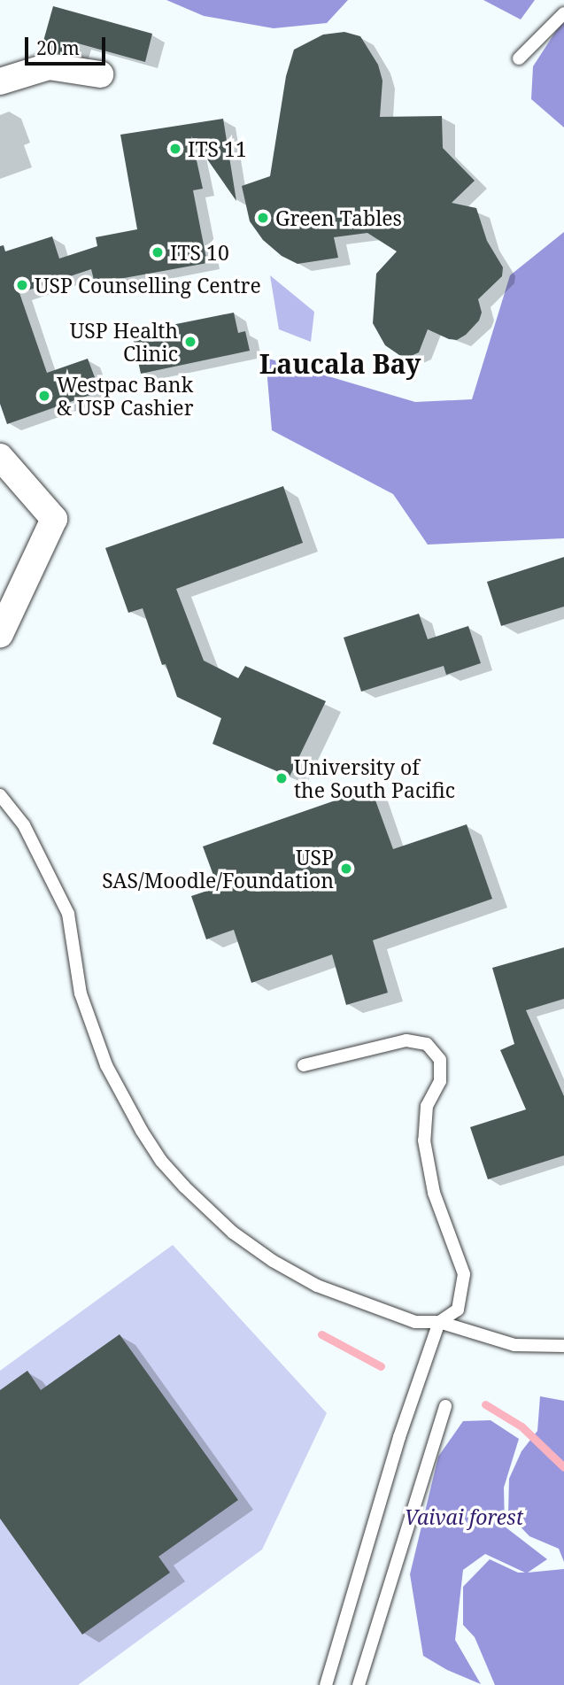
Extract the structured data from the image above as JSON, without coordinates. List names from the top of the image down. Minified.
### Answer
{"districts":["Laucala Bay"],"parks":["Vaivai forest"],"places":["ITS 11","Green Tables","ITS 10","USP Counselling Centre","USP Health Clinic","Westpac Bank & USP Cashier","University of the South Pacific","USP SAS/Moodle/Foundation"],"scale_bar":"20 m"}
